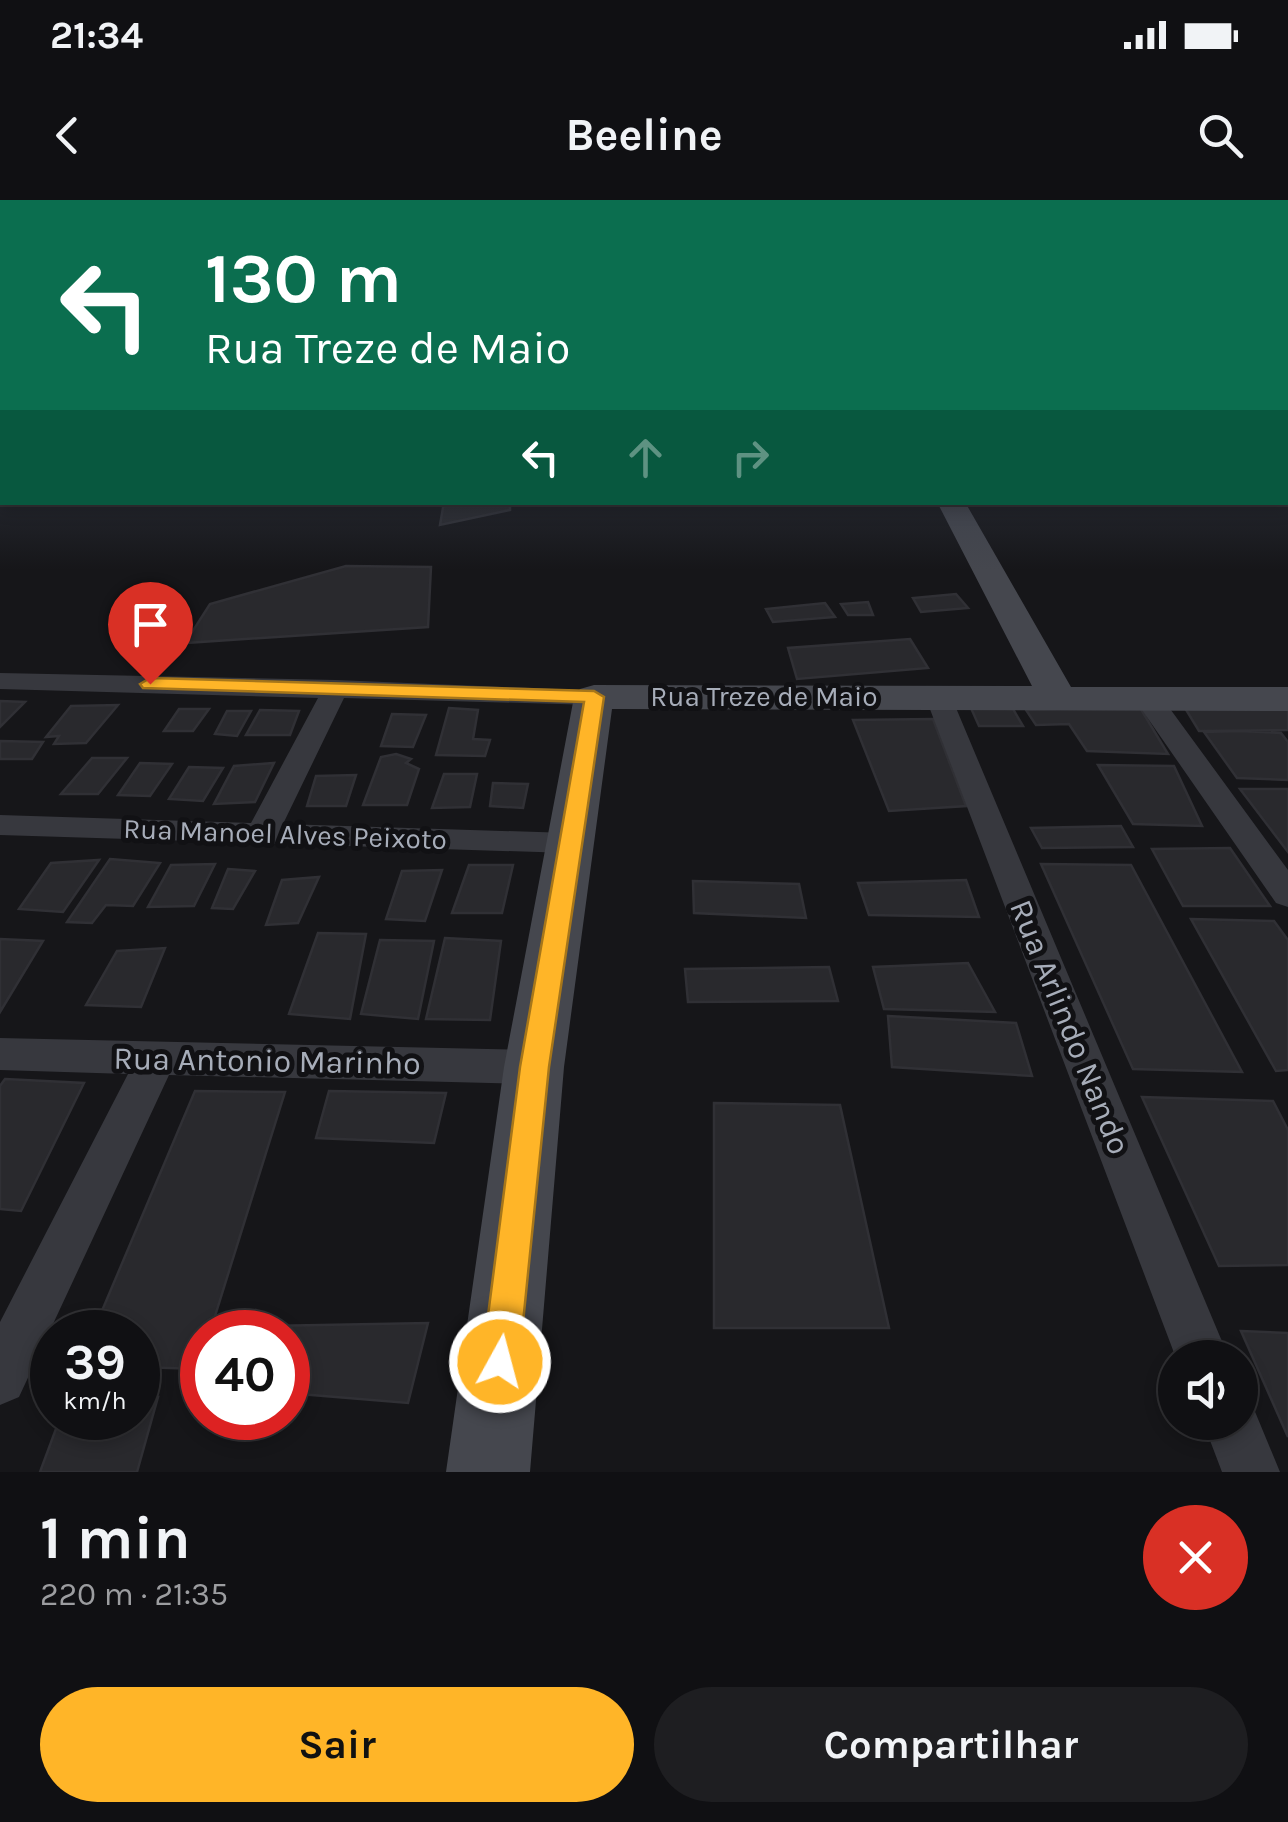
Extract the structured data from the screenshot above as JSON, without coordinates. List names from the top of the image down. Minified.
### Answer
{"streets":{"street":["Rua Treze de Maio","Rua Manoel Alves Peixoto","Rua Arlindo Nando","Rua Antonio Marinho"]},"crossings":[["Rua Treze de Maio","Rua Arlindo Nando"]],"page":{"status":"21:34","header":"Beeline","turn":["130 m","Rua Treze de Maio"],"speed":"39 km/h","limit":"40","heading":["1 min","220 m · 21:35"],"buttons":["Sair","Compartilhar"]}}
